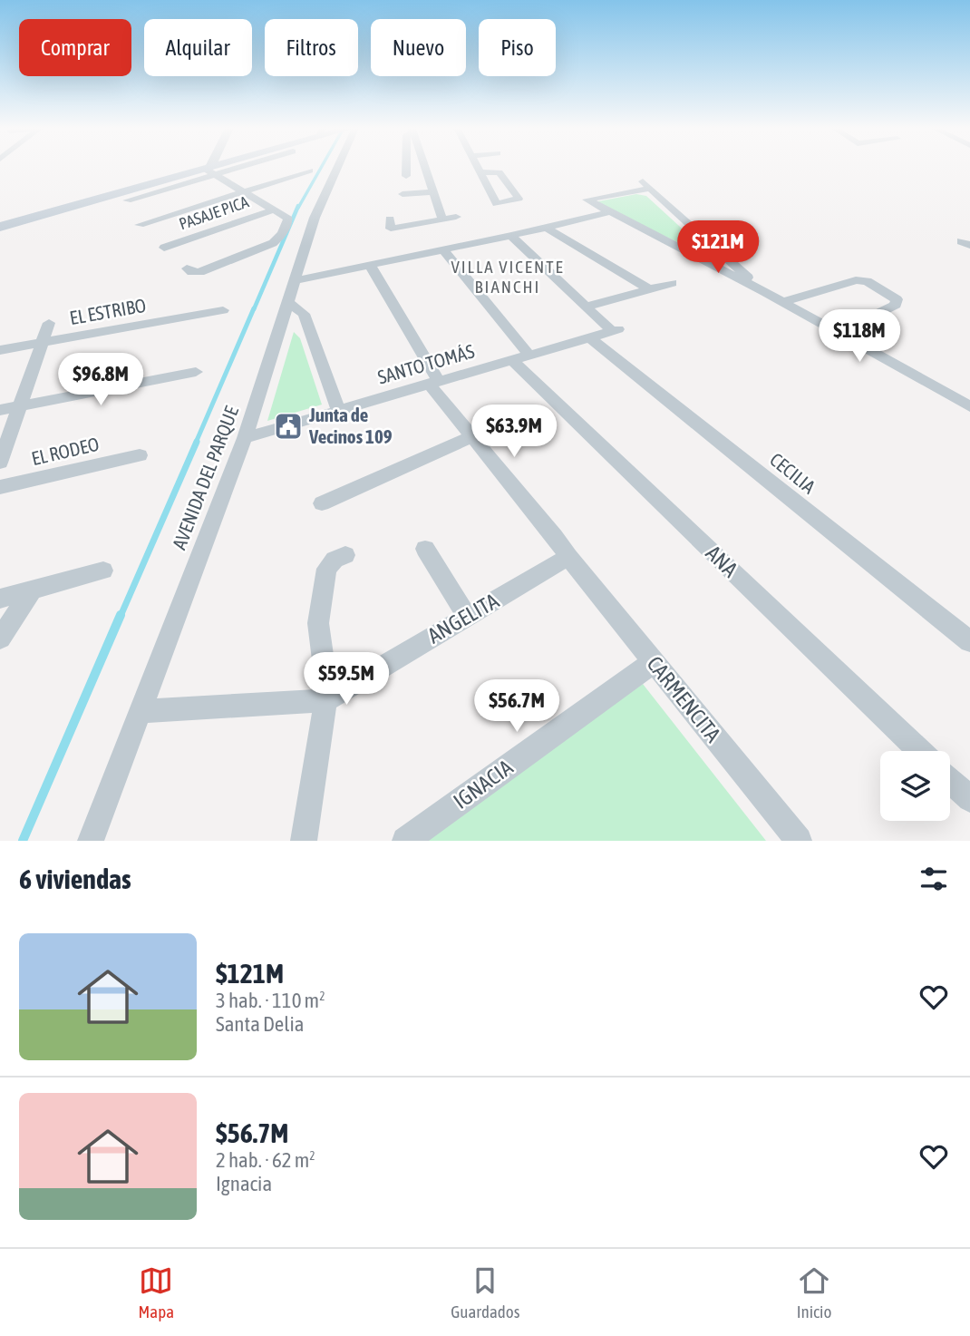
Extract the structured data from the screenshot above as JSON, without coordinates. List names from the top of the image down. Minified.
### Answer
{"streets":{"street":["PASAJE PICA","EL ESTRIBO","SANTO TOMÁS","EL RODEO","CECILIA","AVENIDA DEL PARQUE","ANA","ANGELITA","CARMENCITA","IGNACIA"]},"crossings":[["SANTO TOMÁS","CECILIA"],["SANTO TOMÁS","AVENIDA DEL PARQUE"],["SANTO TOMÁS","ANA"],["SANTO TOMÁS","CARMENCITA"],["ANGELITA","CARMENCITA"],["CARMENCITA","IGNACIA"]],"districts":["VILLA VICENTE BIANCHI"],"places":{"public building":["Junta de Vecinos 109"]},"page":{"chip":["Comprar","Alquilar","Filtros","Nuevo","Piso"],"price":["$121M","$118M","$96.8M","$63.9M","$59.5M","$56.7M"],"heading":"6 viviendas","list":[{"name":"$121M","note":"3 hab. · 110 m² · Santa Delia"},{"name":"$56.7M","note":"2 hab. · 62 m² · Ignacia"}],"tabs":["Mapa","Guardados","Inicio"]}}
